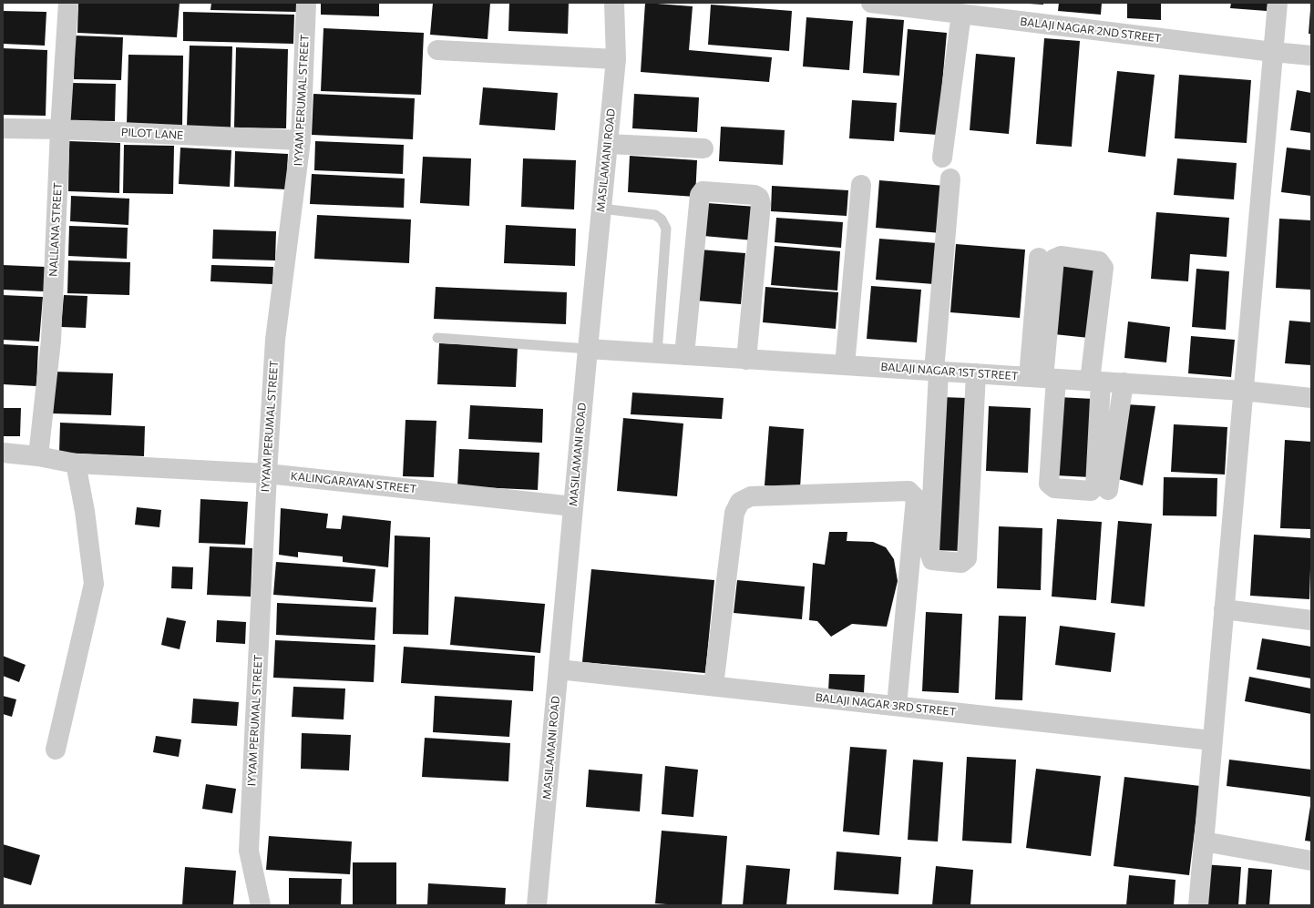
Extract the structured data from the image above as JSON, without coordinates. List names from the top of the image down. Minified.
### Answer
{"streets":{"street":["BALAJI NAGAR 2ND STREET","IYYAM PERUMAL STREET","PILOT LANE","MASILAMANI ROAD","NALLANA STREET","BALAJI NAGAR 1ST STREET","KALINGARAYAN STREET","BALAJI NAGAR 3RD STREET"]},"crossings":[["IYYAM PERUMAL STREET","PILOT LANE"],["IYYAM PERUMAL STREET","KALINGARAYAN STREET"],["PILOT LANE","NALLANA STREET"],["MASILAMANI ROAD","BALAJI NAGAR 1ST STREET"],["MASILAMANI ROAD","KALINGARAYAN STREET"],["MASILAMANI ROAD","BALAJI NAGAR 3RD STREET"],["NALLANA STREET","KALINGARAYAN STREET"]]}
